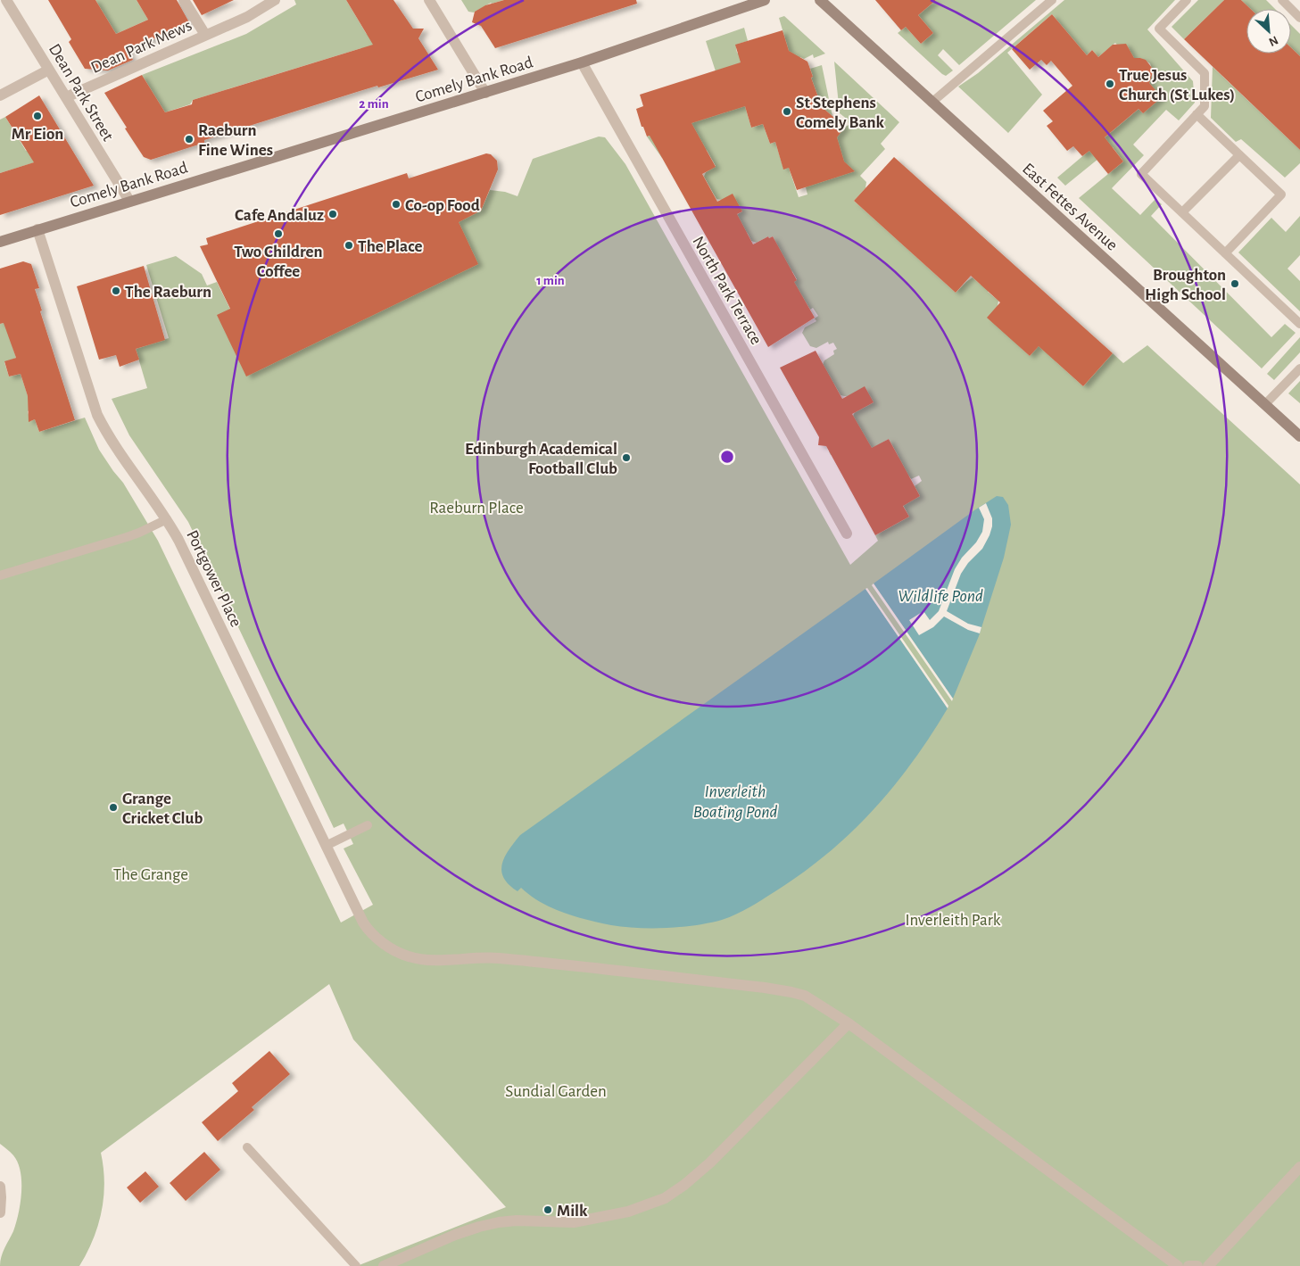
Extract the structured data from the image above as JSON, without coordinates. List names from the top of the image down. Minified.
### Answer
{"streets":{"main road":["Comely Bank Road","East Fettes Avenue"],"street":["Dean Park Mews","Dean Park Street","North Park Terrace","Portgower Place"]},"crossings":[["Dean Park Mews","Dean Park Street"],["Comely Bank Road","Dean Park Street"],["Comely Bank Road","North Park Terrace"],["Comely Bank Road","Portgower Place"]],"water":["Wildlife Pond","Inverleith Boating Pond"],"parks":["Raeburn Place","The Grange","Inverleith Park","Sundial Garden"],"places":["True Jesus Church (St Lukes)","St Stephens Comely Bank","Mr Eion","Raeburn Fine Wines","Co-op Food","Cafe Andaluz","Two Children Coffee","The Place","Broughton High School","The Raeburn","Edinburgh Academical Football Club","Grange Cricket Club","Milk"],"north":"bottom right","rings":["2 min","1 min"]}
